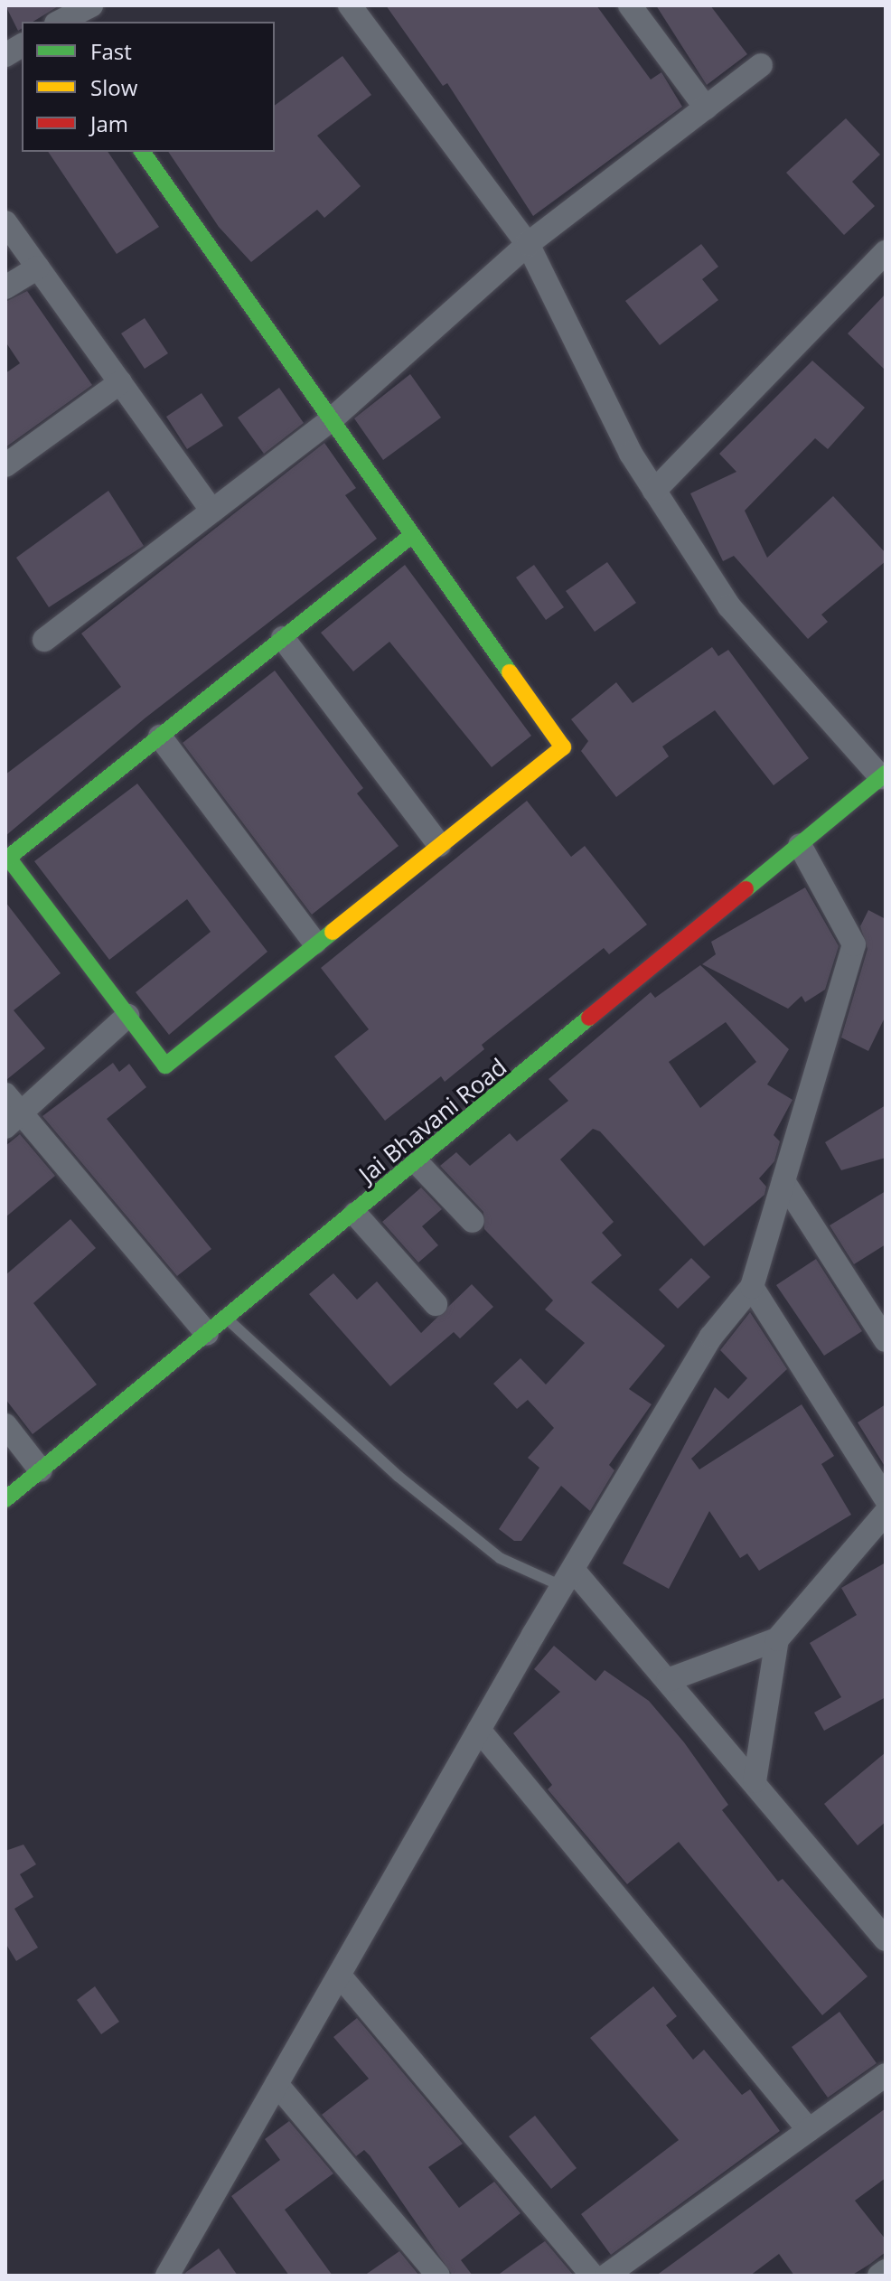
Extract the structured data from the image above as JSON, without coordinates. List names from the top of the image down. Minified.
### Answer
{"streets":{"street":["Jai Bhavani Road"]},"legend":["Fast","Slow","Jam"]}
